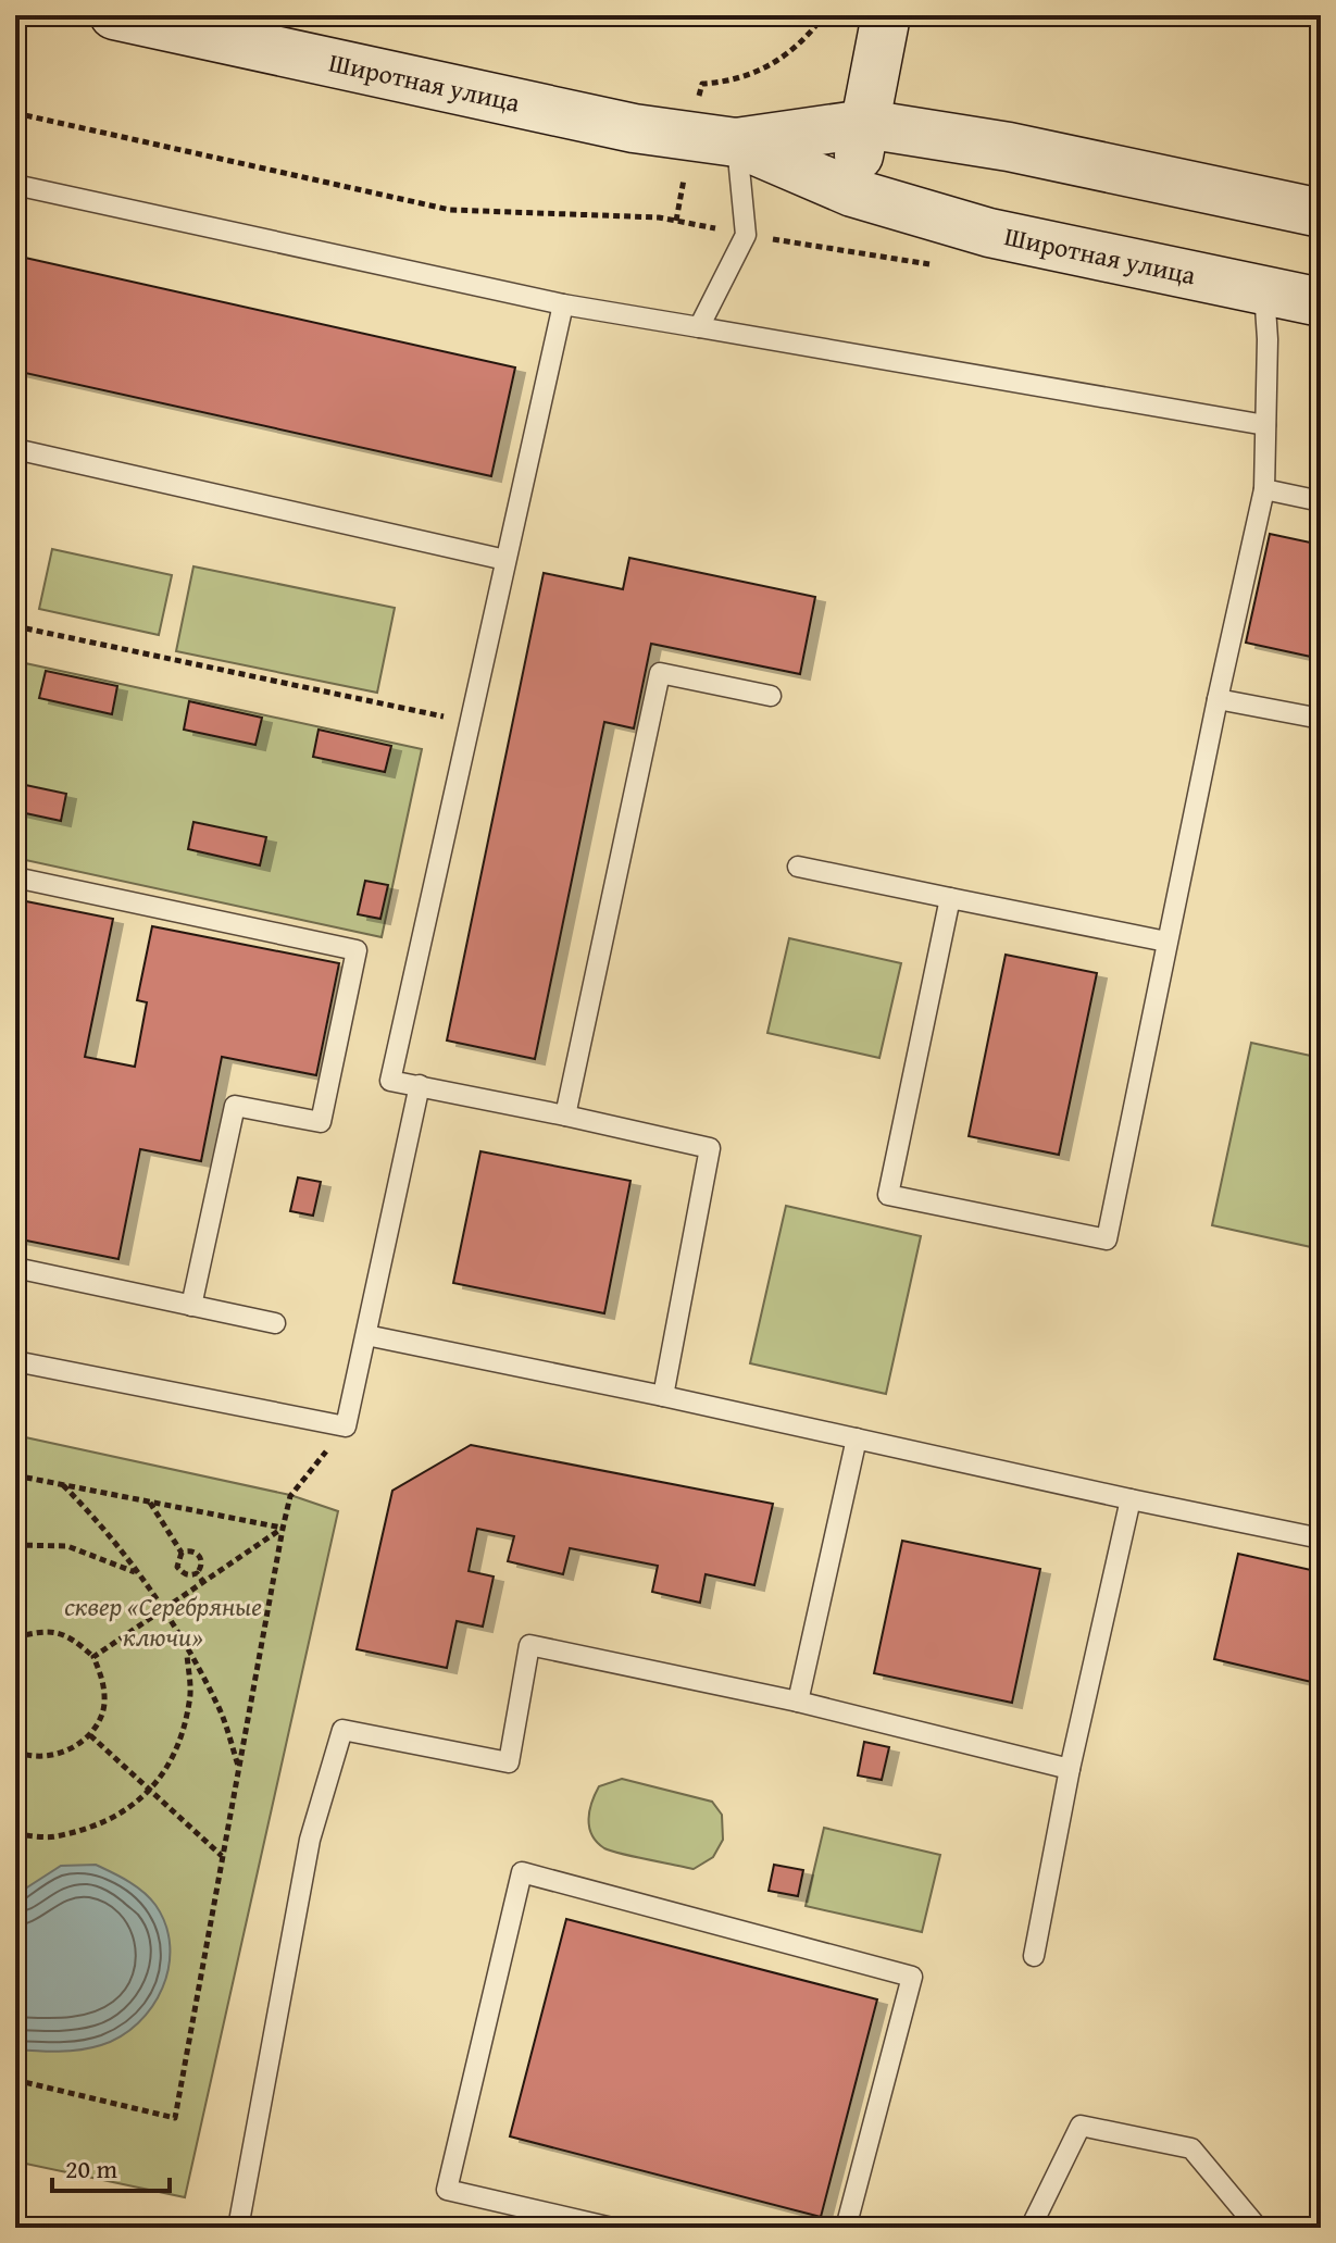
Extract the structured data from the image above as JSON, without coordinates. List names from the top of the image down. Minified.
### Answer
{"streets":{"main road":["Широтная улица"]},"parks":["сквер «Серебряные ключи»"],"scale_bar":"20 m"}
